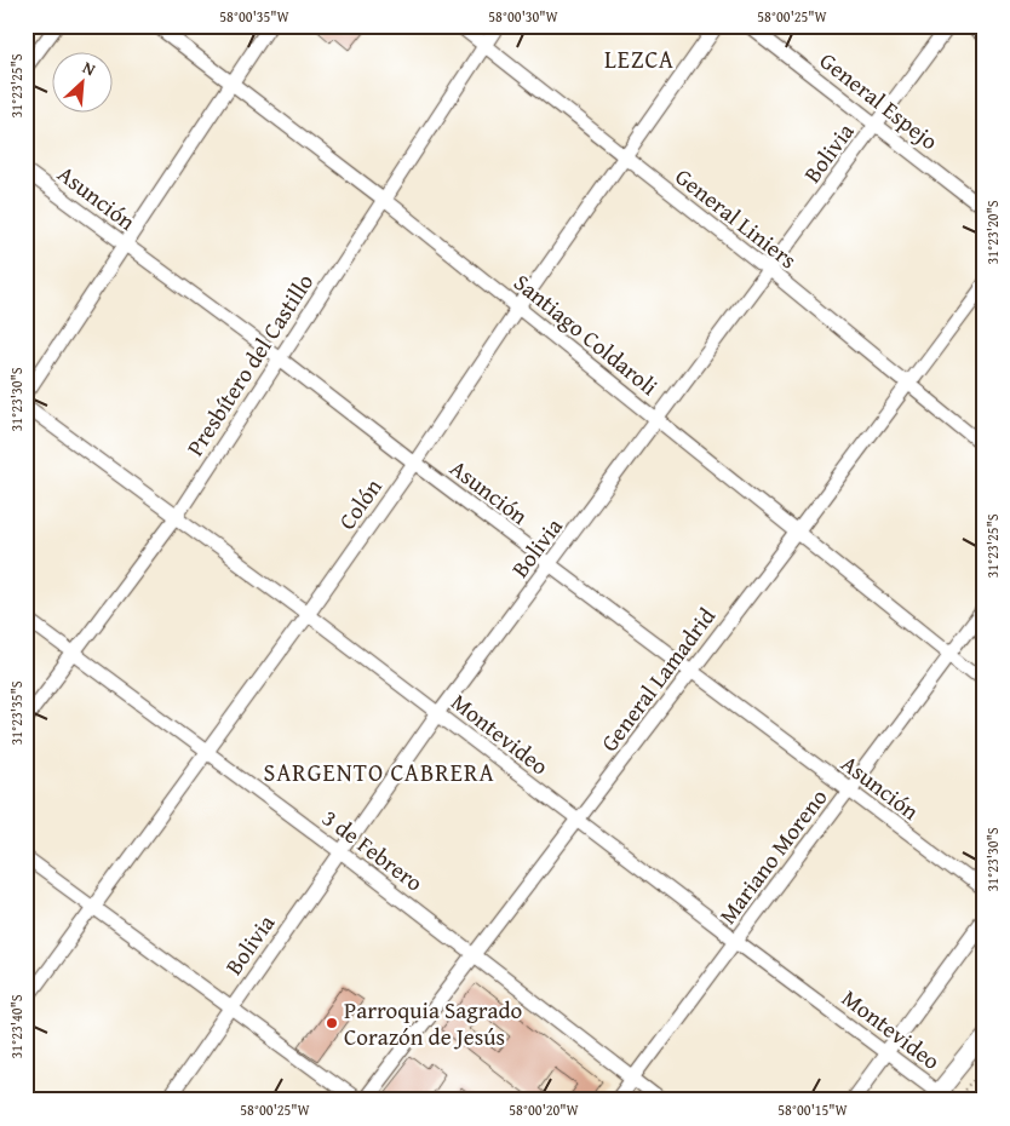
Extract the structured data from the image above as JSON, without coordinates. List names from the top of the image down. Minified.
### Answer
{"streets":{"street":["General Espejo","Bolivia","Asunción","General Liniers","Santiago Coldaroli","Presbítero del Castillo","Colón","General Lamadrid","Montevideo","3 de Febrero","Mariano Moreno"]},"crossings":[["General Espejo","Bolivia"],["Bolivia","Asunción"],["Bolivia","General Liniers"],["Bolivia","Santiago Coldaroli"],["Bolivia","Montevideo"],["Bolivia","3 de Febrero"],["Asunción","Presbítero del Castillo"],["Asunción","Colón"],["Asunción","General Lamadrid"],["Asunción","Mariano Moreno"],["General Liniers","Presbítero del Castillo"],["General Liniers","Colón"],["General Liniers","General Lamadrid"],["Santiago Coldaroli","Presbítero del Castillo"],["Santiago Coldaroli","Colón"],["Santiago Coldaroli","General Lamadrid"],["Santiago Coldaroli","Mariano Moreno"],["Presbítero del Castillo","Montevideo"],["Presbítero del Castillo","3 de Febrero"],["Colón","Montevideo"],["Colón","3 de Febrero"],["General Lamadrid","Montevideo"],["General Lamadrid","3 de Febrero"],["Montevideo","Mariano Moreno"],["3 de Febrero","Mariano Moreno"]],"districts":["LEZCA","SARGENTO CABRERA"],"places":["Parroquia Sagrado Corazón de Jesús"],"north":"top right","coordinates":["58°00'35\"W","58°00'30\"W","58°00'25\"W","31°23'25\"S","31°23'20\"S","31°23'30\"S","31°23'35\"S","31°23'40\"S","58°00'20\"W","58°00'15\"W"]}
